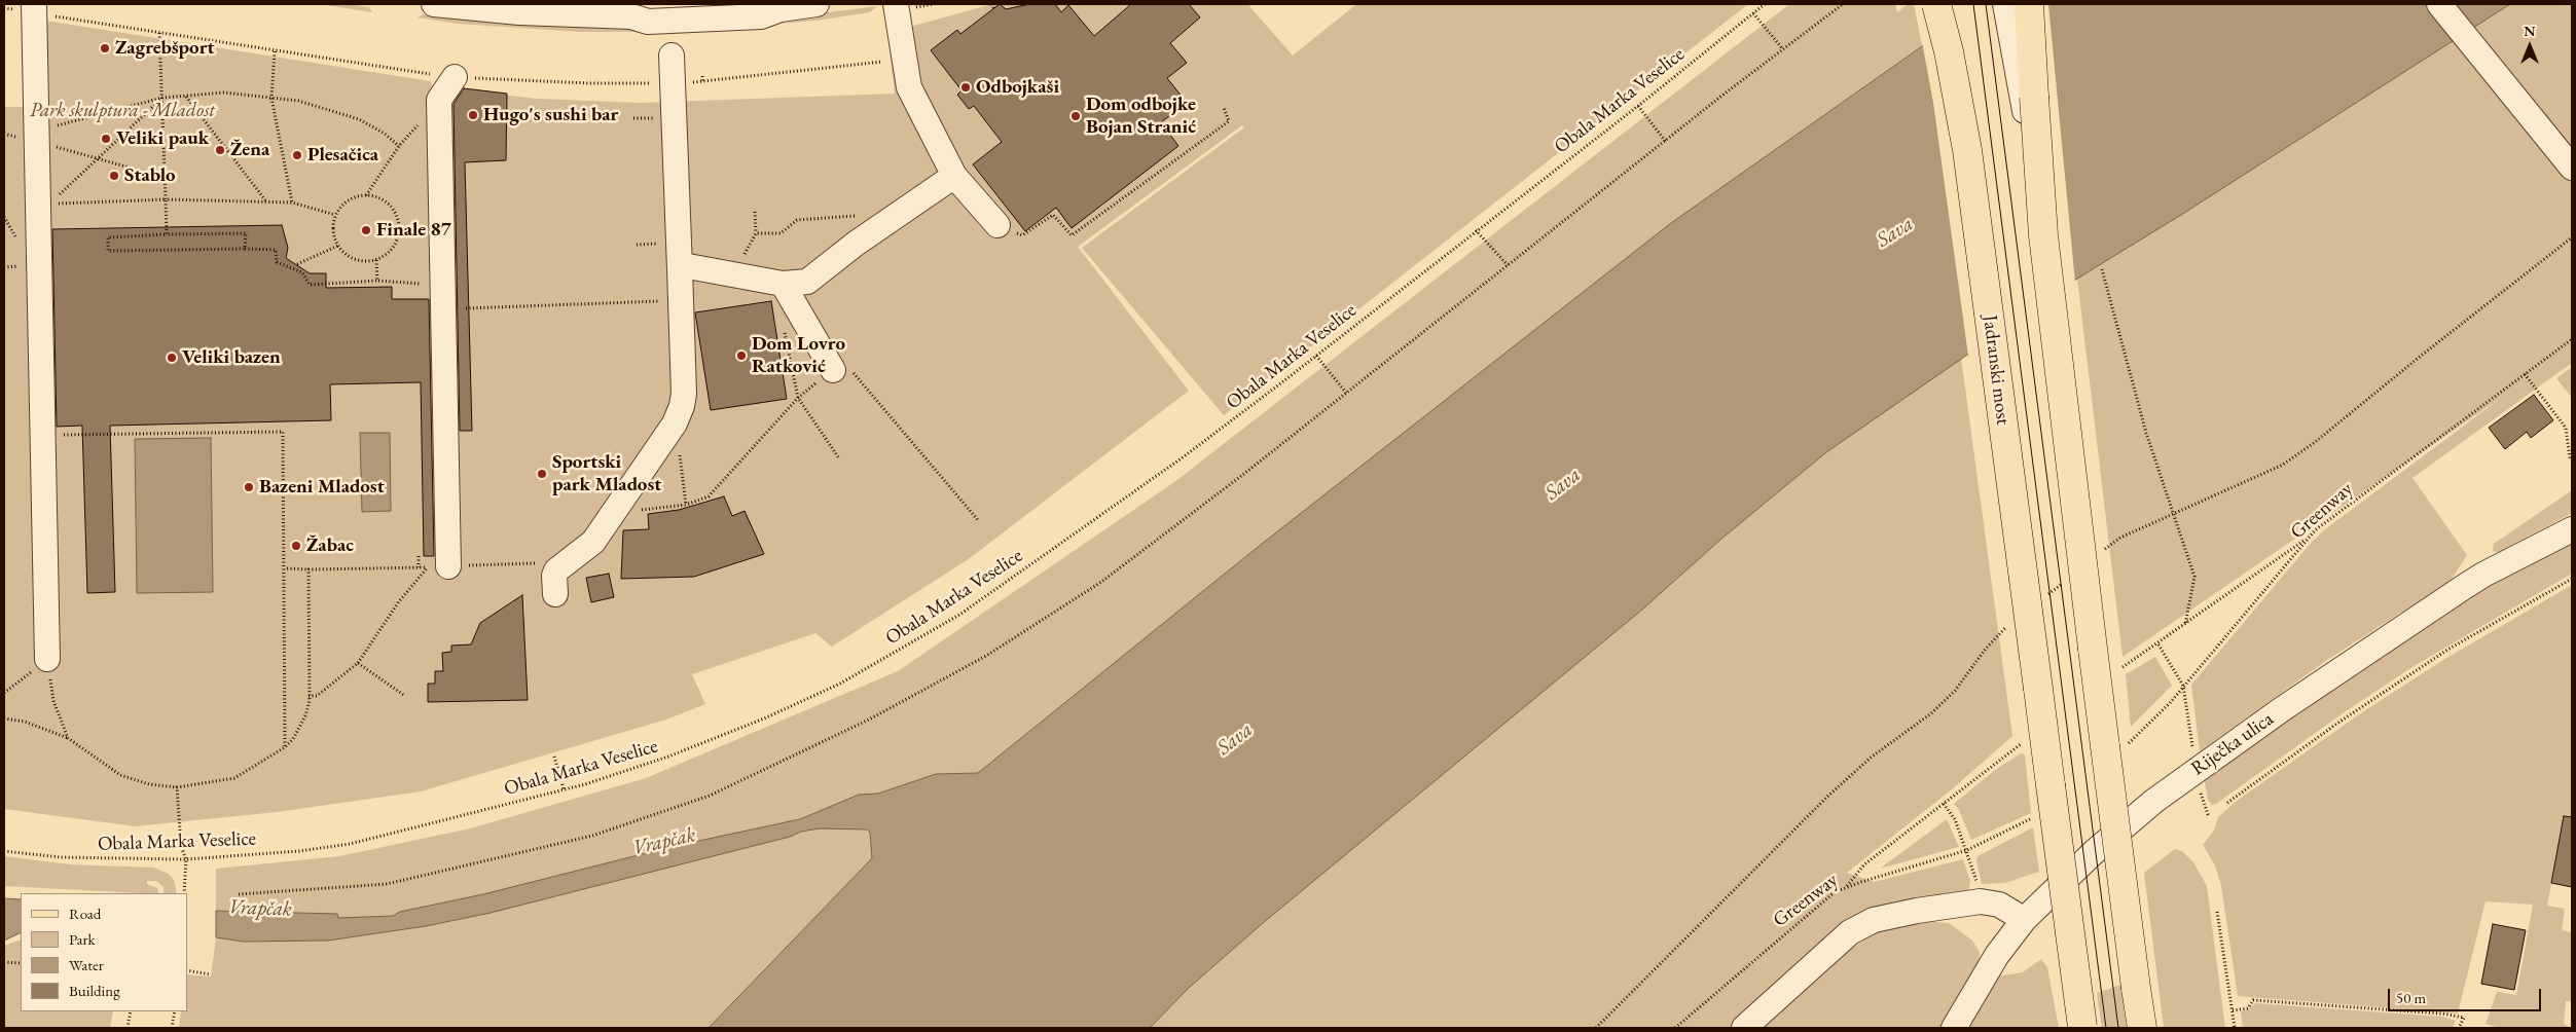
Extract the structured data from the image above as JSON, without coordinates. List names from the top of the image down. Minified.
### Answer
{"streets":{"main road":["Jadranski most"],"street":["Riječka ulica"],"path":["Obala Marka Veselice","Greenway"]},"water":["Sava","Vrapčak"],"parks":["Park skulptura - Mladost"],"places":["Zagrebšport","Odbojkaši","Hugo's sushi bar","Dom odbojke Bojan Stranić","Veliki pauk","Žena","Plesačica","Stablo","Finale 87","Dom Lovro Ratković","Veliki bazen","Sportski park Mladost","Bazeni Mladost","Žabac"],"legend":["Road","Park","Water","Building"],"scale_bar":"50 m","north":"top"}
